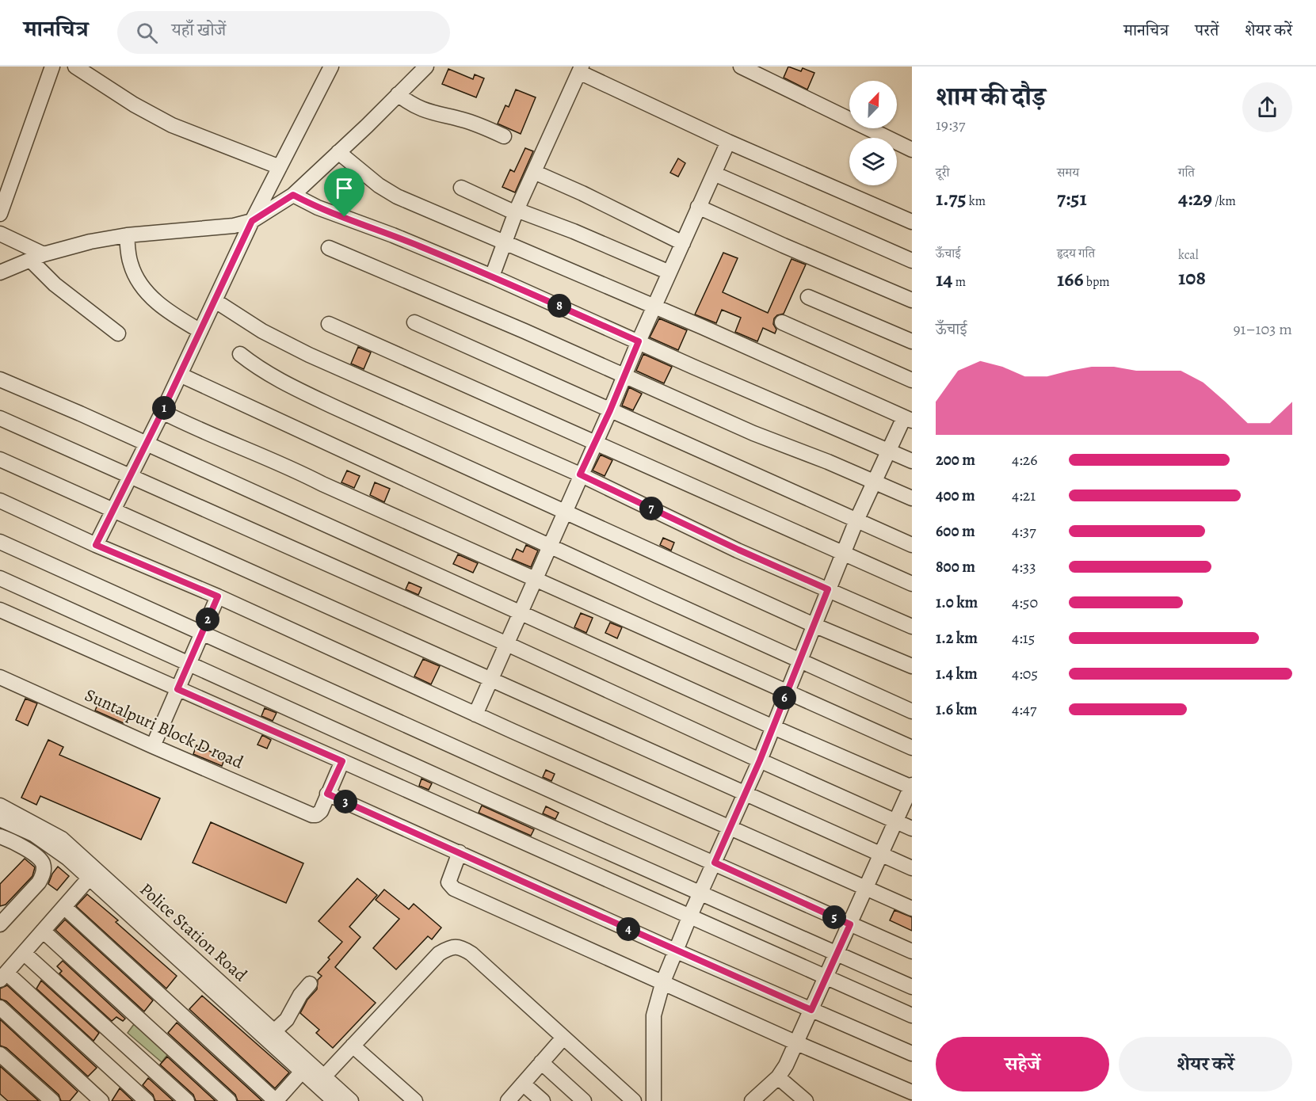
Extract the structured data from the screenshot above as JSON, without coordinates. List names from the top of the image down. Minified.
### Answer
{"streets":{"street":["Suntalpuri Block D road","Police Station Road"]},"north":"top right","page":{"header":"मानचित्र","search":"यहाँ खोजें","nav":["मानचित्र","परतें","शेयर करें"],"heading":["शाम की दौड़","19:37"],"stats":[["दूरी","1.75 km"],["समय","7:51"],["गति","4:29 /km"],["ऊँचाई","14 m"],["हृदय गति","166 bpm"],["kcal","108"]],"pins":["8","1","7","2","6","3","5","4"],"chart":["ऊँचाई","91–103 m"],"list":[{"name":"200 m","note":"4:26"},{"name":"400 m","note":"4:21"},{"name":"600 m","note":"4:37"},{"name":"800 m","note":"4:33"},{"name":"1.0 km","note":"4:50"},{"name":"1.2 km","note":"4:15"},{"name":"1.4 km","note":"4:05"},{"name":"1.6 km","note":"4:47"}],"buttons":["सहेजें","शेयर करें"]}}
